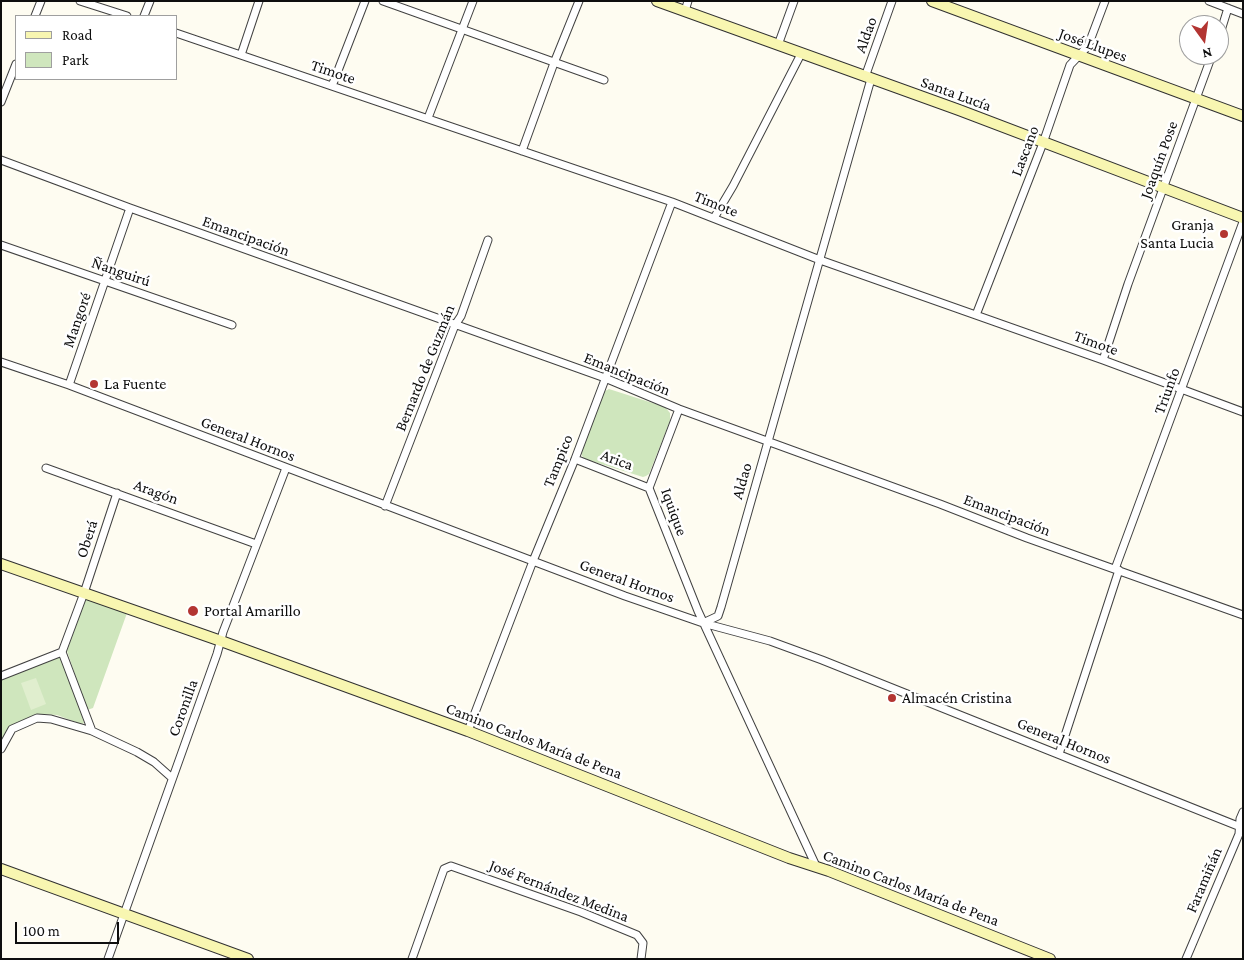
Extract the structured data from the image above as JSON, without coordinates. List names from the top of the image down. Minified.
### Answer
{"streets":{"street":["Aldao","José Llupes","Timote","Santa Lucía","Lascano","Joaquín Pose","Emancipación","Ñanguirú","Mangoré","Bernardo de Guzmán","Triunfo","General Hornos","Arica","Tampico","Aragón","Iquique","Oberá","Coronilla","Camino Carlos María de Pena","Faramiñán","José Fernández Medina"]},"crossings":[["Aldao","Timote"],["Aldao","Santa Lucía"],["Aldao","Emancipación"],["Aldao","General Hornos"],["Aldao","Iquique"],["José Llupes","Lascano"],["José Llupes","Joaquín Pose"],["Timote","Lascano"],["Timote","Joaquín Pose"],["Timote","Triunfo"],["Timote","Tampico"],["Santa Lucía","Lascano"],["Santa Lucía","Joaquín Pose"],["Emancipación","Mangoré"],["Emancipación","Bernardo de Guzmán"],["Emancipación","Triunfo"],["Emancipación","Tampico"],["Emancipación","Iquique"],["Ñanguirú","Mangoré"],["Mangoré","General Hornos"],["Bernardo de Guzmán","General Hornos"],["Triunfo","General Hornos"],["General Hornos","Tampico"],["General Hornos","Iquique"],["General Hornos","Coronilla"],["General Hornos","Faramiñán"],["Arica","Tampico"],["Arica","Iquique"],["Tampico","Camino Carlos María de Pena"],["Aragón","Oberá"],["Aragón","Coronilla"],["Oberá","Camino Carlos María de Pena"],["Coronilla","Camino Carlos María de Pena"]],"places":["Granja Santa Lucia","La Fuente","Portal Amarillo","Almacén Cristina"],"legend":["Road","Park"],"scale_bar":"100 m","north":"bottom"}
